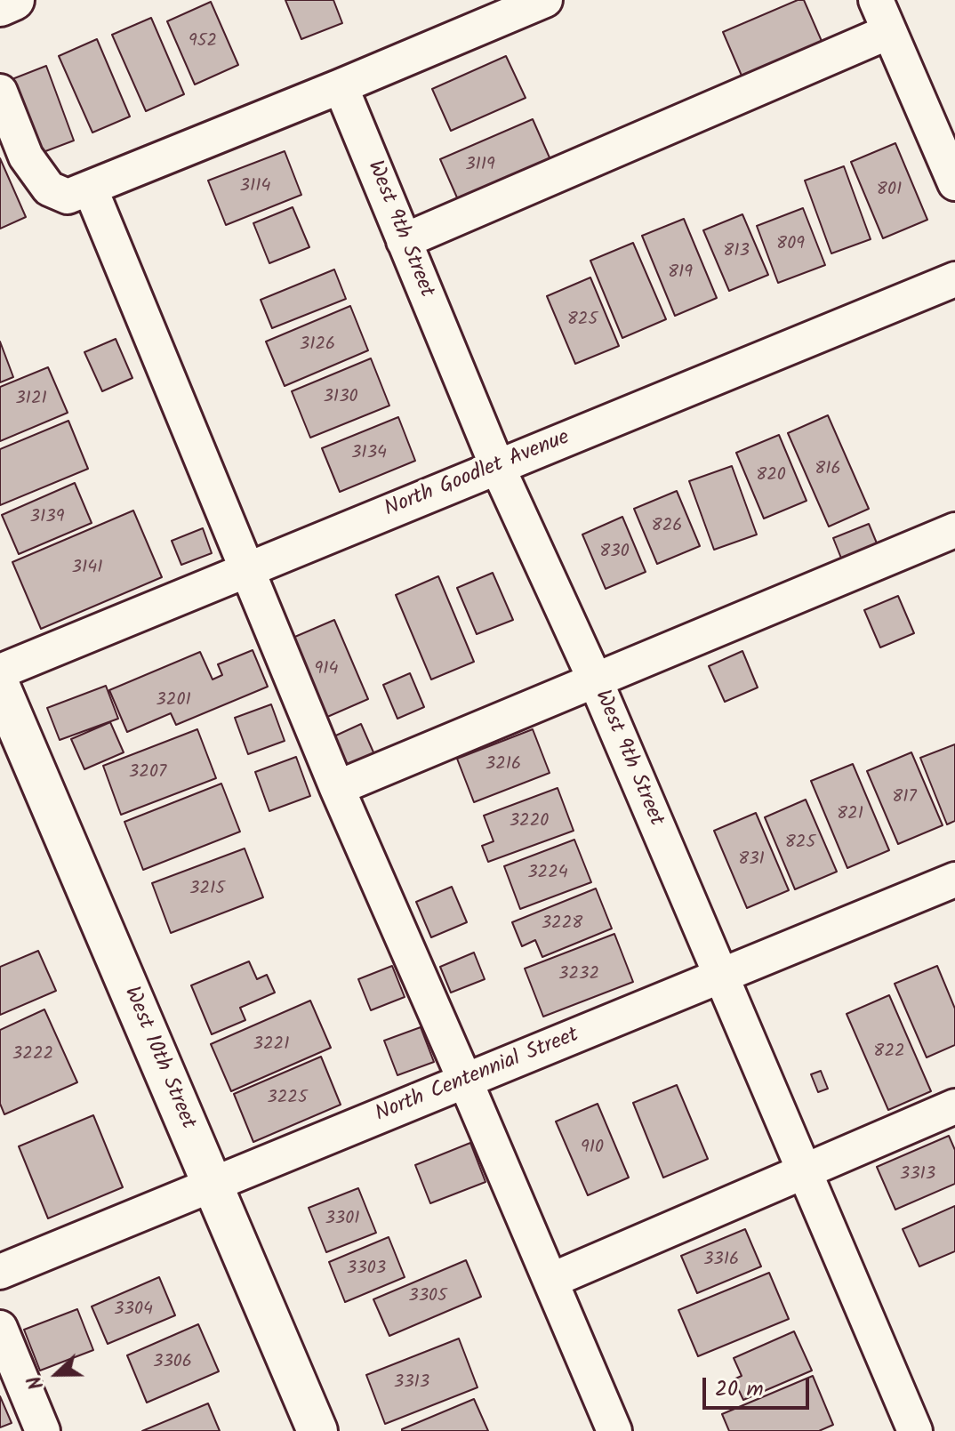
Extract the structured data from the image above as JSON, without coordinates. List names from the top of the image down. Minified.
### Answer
{"streets":{"main road":["West 10th Street"],"street":["West 9th Street","North Goodlet Avenue","North Centennial Street"]},"crossings":[["West 9th Street","North Goodlet Avenue"],["West 9th Street","North Centennial Street"],["West 10th Street","North Centennial Street"]],"house_numbers":["952","3119","3114","801","809","813","819","825","3126","3130","3121","3134","816","820","3139","826","830","3141","914","3201","3216","3207","817","821","3220","825","831","3224","3215","3228","3232","3221","822","3222","3225","910","3313","3301","3316","3303","3305","3304","3306","3313"],"scale_bar":"20 m","north":"left"}
